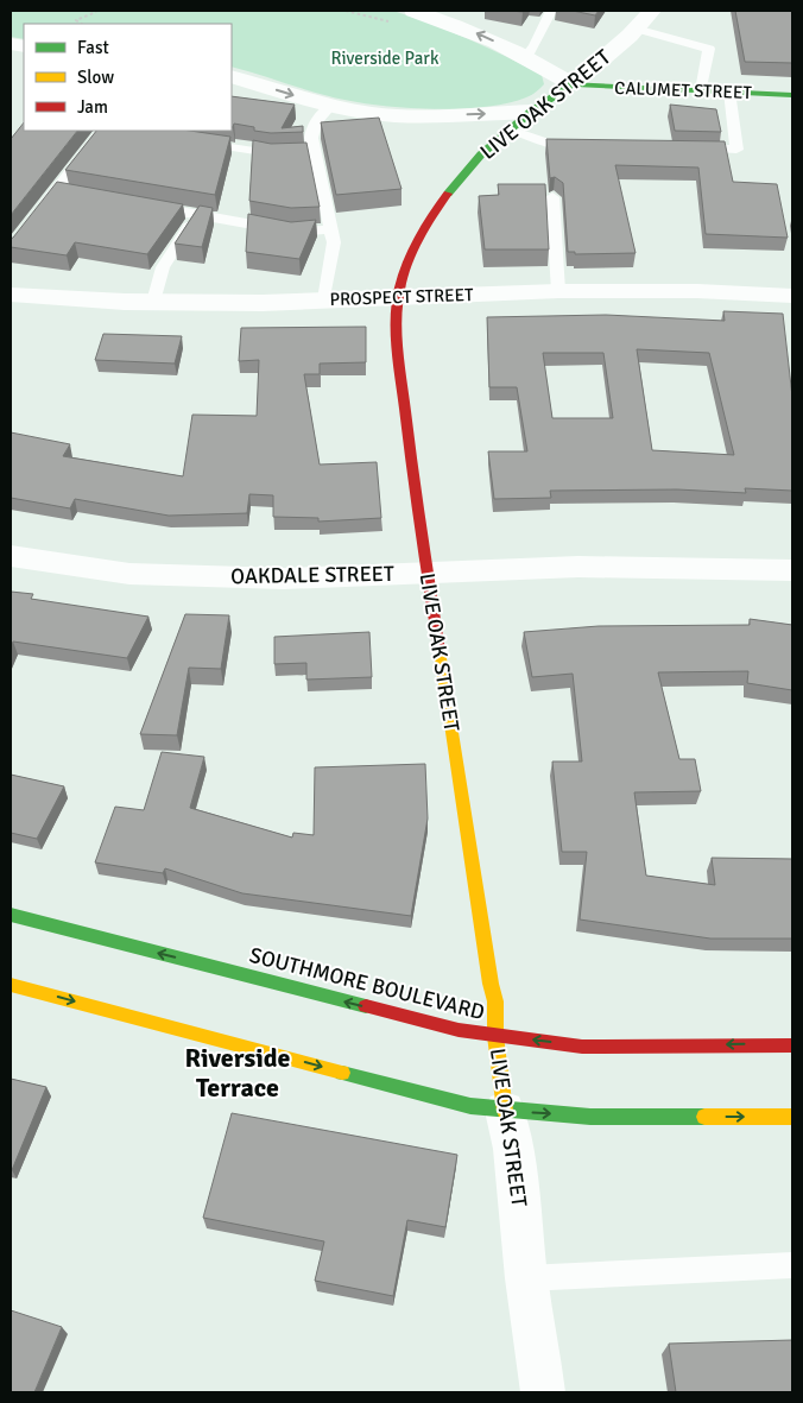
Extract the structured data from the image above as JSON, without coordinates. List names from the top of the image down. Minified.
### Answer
{"streets":{"street":["CALUMET STREET","LIVE OAK STREET","PROSPECT STREET","OAKDALE STREET","SOUTHMORE BOULEVARD"]},"crossings":[["CALUMET STREET","LIVE OAK STREET"],["LIVE OAK STREET","PROSPECT STREET"],["LIVE OAK STREET","OAKDALE STREET"],["LIVE OAK STREET","SOUTHMORE BOULEVARD"]],"districts":["Riverside Terrace"],"parks":["Riverside Park"],"legend":["Fast","Slow","Jam"]}
